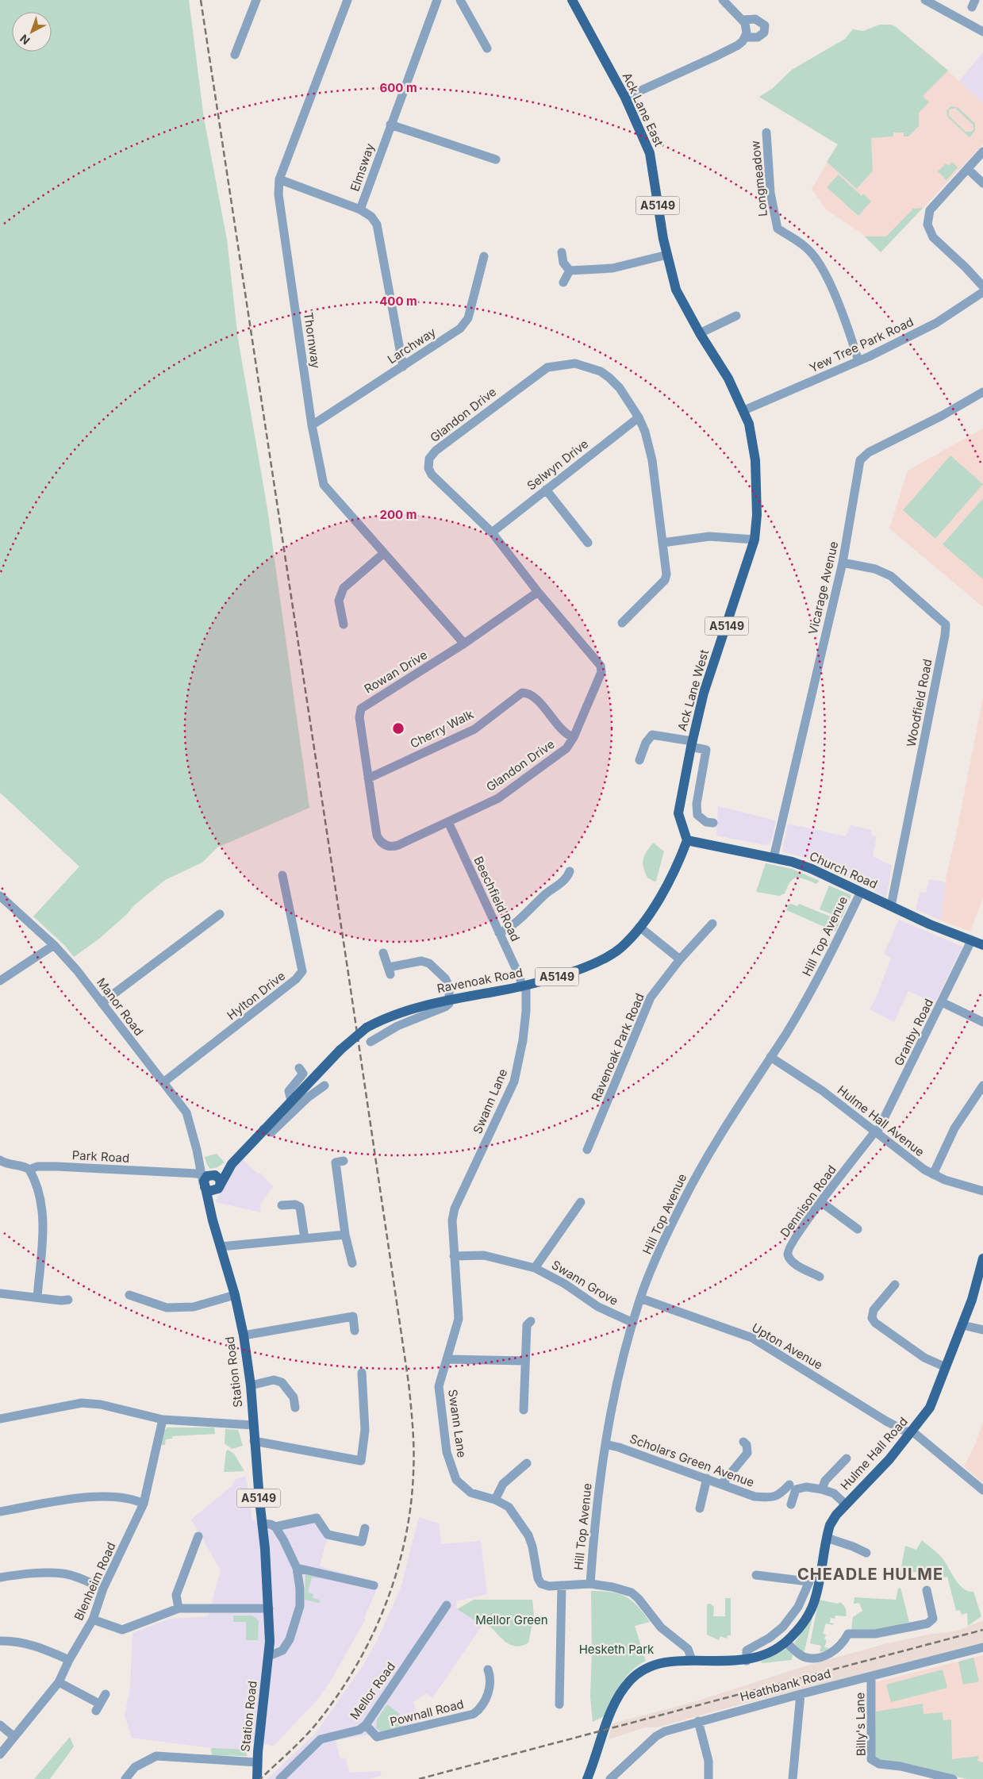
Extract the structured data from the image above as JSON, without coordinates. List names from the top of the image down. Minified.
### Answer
{"streets":{"main road":["Ack Lane East","A5149","Ack Lane West","Church Road","Ravenoak Road","Station Road","Hulme Hall Road"],"street":["Elmsway","Longmeadow","Thornway","Yew Tree Park Road","Larchway","Glandon Drive","Selwyn Drive","Vicarage Avenue","Rowan Drive","Woodfield Road","Cherry Walk","Beechfield Road","Hill Top Avenue","Hylton Drive","Manor Road","Granby Road","Ravenoak Park Road","Swann Lane","Hulme Hall Avenue","Park Road","Dennison Road","Swann Grove","Upton Avenue","Scholars Green Avenue","Blenheim Road","Heathbank Road","Mellor Road","Pownall Road","Billy's Lane"]},"crossings":[["Ack Lane East","Yew Tree Park Road"],["Ack Lane East","Ack Lane West"],["Elmsway","Larchway"],["Longmeadow","Yew Tree Park Road"],["Thornway","Larchway"],["Thornway","Rowan Drive"],["Yew Tree Park Road","Ack Lane West"],["Glandon Drive","Selwyn Drive"],["Glandon Drive","Rowan Drive"],["Glandon Drive","Cherry Walk"],["Glandon Drive","Beechfield Road"],["Vicarage Avenue","Woodfield Road"],["Vicarage Avenue","Church Road"],["Rowan Drive","Cherry Walk"],["Rowan Drive","Beechfield Road"],["Ack Lane West","Church Road"],["Ack Lane West","Ravenoak Road"],["Woodfield Road","Church Road"],["Church Road","Hill Top Avenue"],["Church Road","Ravenoak Road"],["Church Road","Granby Road"],["Beechfield Road","Ravenoak Road"],["Beechfield Road","Swann Lane"],["Hill Top Avenue","Swann Lane"],["Hill Top Avenue","Hulme Hall Avenue"],["Hill Top Avenue","Swann Grove"],["Hill Top Avenue","Upton Avenue"],["Hill Top Avenue","Scholars Green Avenue"],["Ravenoak Road","Manor Road"],["Ravenoak Road","Swann Lane"],["Ravenoak Road","Park Road"],["Ravenoak Road","Station Road"],["Hylton Drive","Manor Road"],["Manor Road","Park Road"],["Manor Road","Station Road"],["Granby Road","Hulme Hall Avenue"],["Granby Road","Dennison Road"],["Swann Lane","Swann Grove"],["Swann Lane","Hulme Hall Road"],["Hulme Hall Avenue","Dennison Road"],["Park Road","Station Road"],["Upton Avenue","Hulme Hall Road"],["Heathbank Road","Billy's Lane"],["Mellor Road","Pownall Road"]],"districts":["CHEADLE HULME"],"parks":["Mellor Green","Hesketh Park"],"north":"bottom left","rings":["600 m","400 m","200 m"]}
